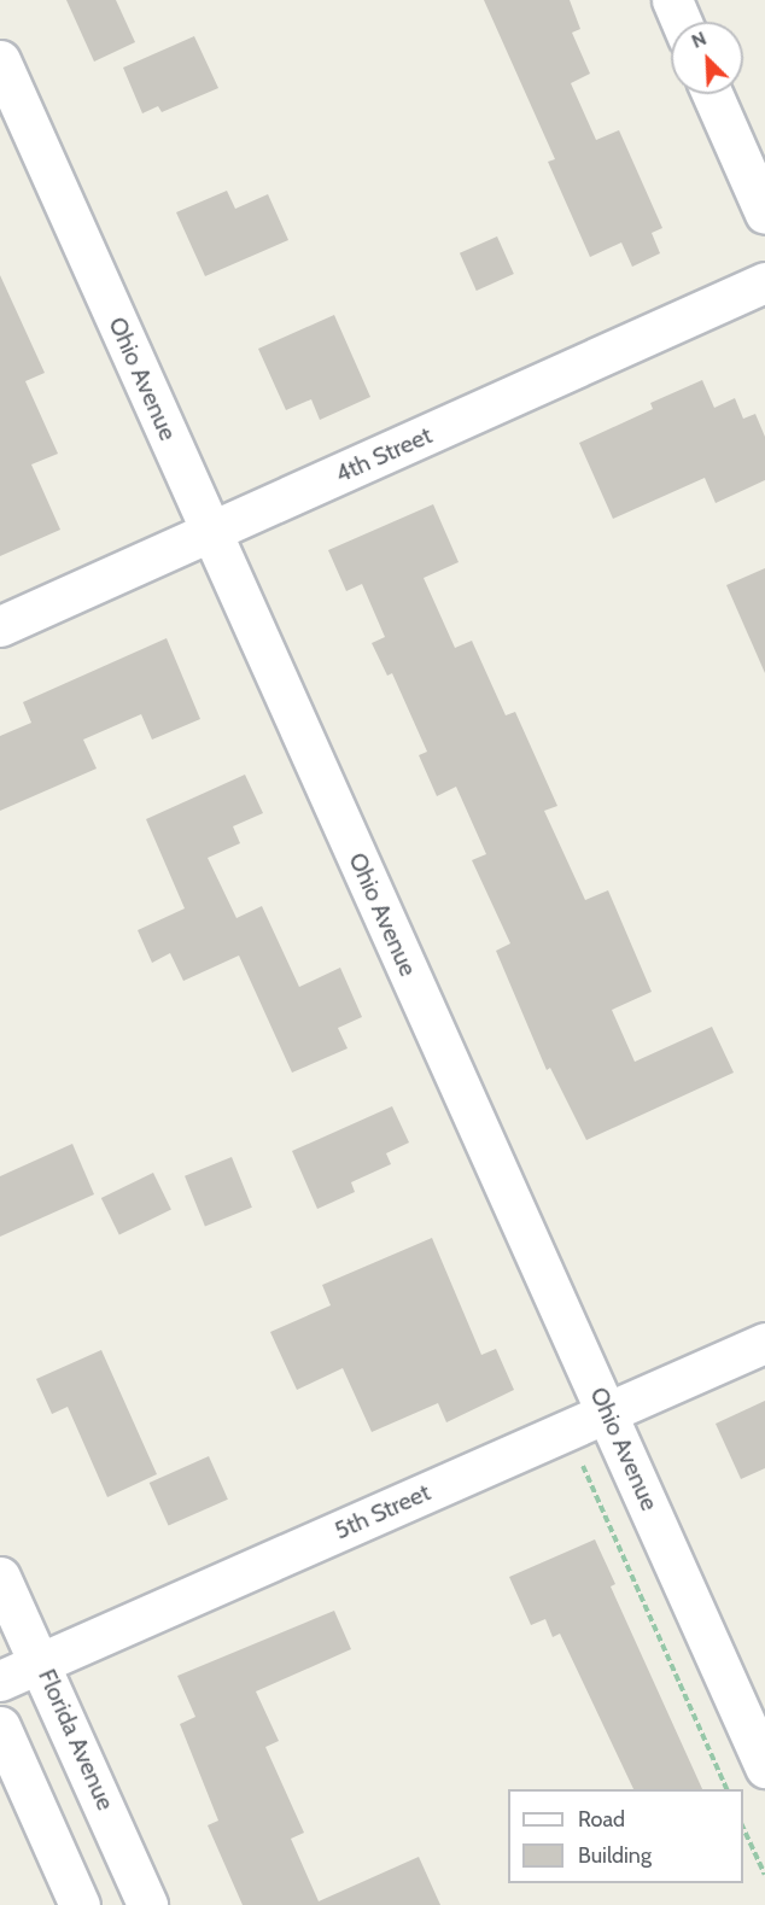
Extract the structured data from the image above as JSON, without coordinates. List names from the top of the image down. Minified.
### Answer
{"streets":{"street":["Ohio Avenue","4th Street","5th Street","Florida Avenue"]},"crossings":[["Ohio Avenue","4th Street"],["Ohio Avenue","5th Street"],["5th Street","Florida Avenue"]],"legend":["Road","Building"],"north":"top left"}
